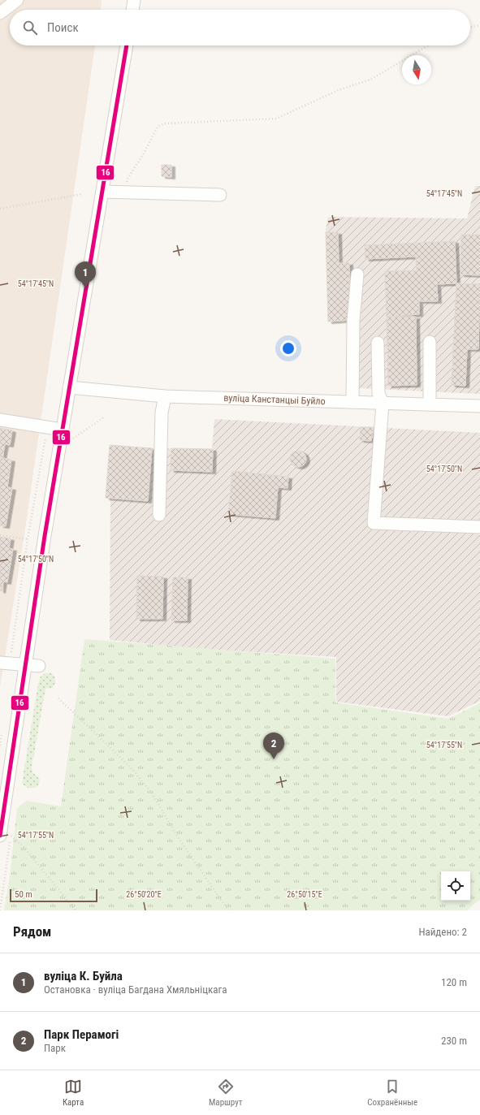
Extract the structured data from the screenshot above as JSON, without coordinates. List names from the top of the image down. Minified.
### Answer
{"streets":{"street":["вуліца Канстанцыі Буйло"]},"lines":["transit line 16"],"scale_bar":"50 m","north":"bottom","page":{"search":"Поиск","pins":["1","2"],"scale":"50 m","heading":["Рядом","Найдено: 2"],"list":[{"mark":"1","name":"вуліца К. Буйла","note":"Остановка · вуліца Багдана Хмяльніцкага","value":"120 m"},{"mark":"2","name":"Парк Перамогі","note":"Парк","value":"230 m"}],"nav":["Карта","Маршрут","Сохранённые"]},"coordinates":["54°17'45\"N","54°17'50\"N","54°17'55\"N","26°50'20\"E","26°50'15\"E"]}
